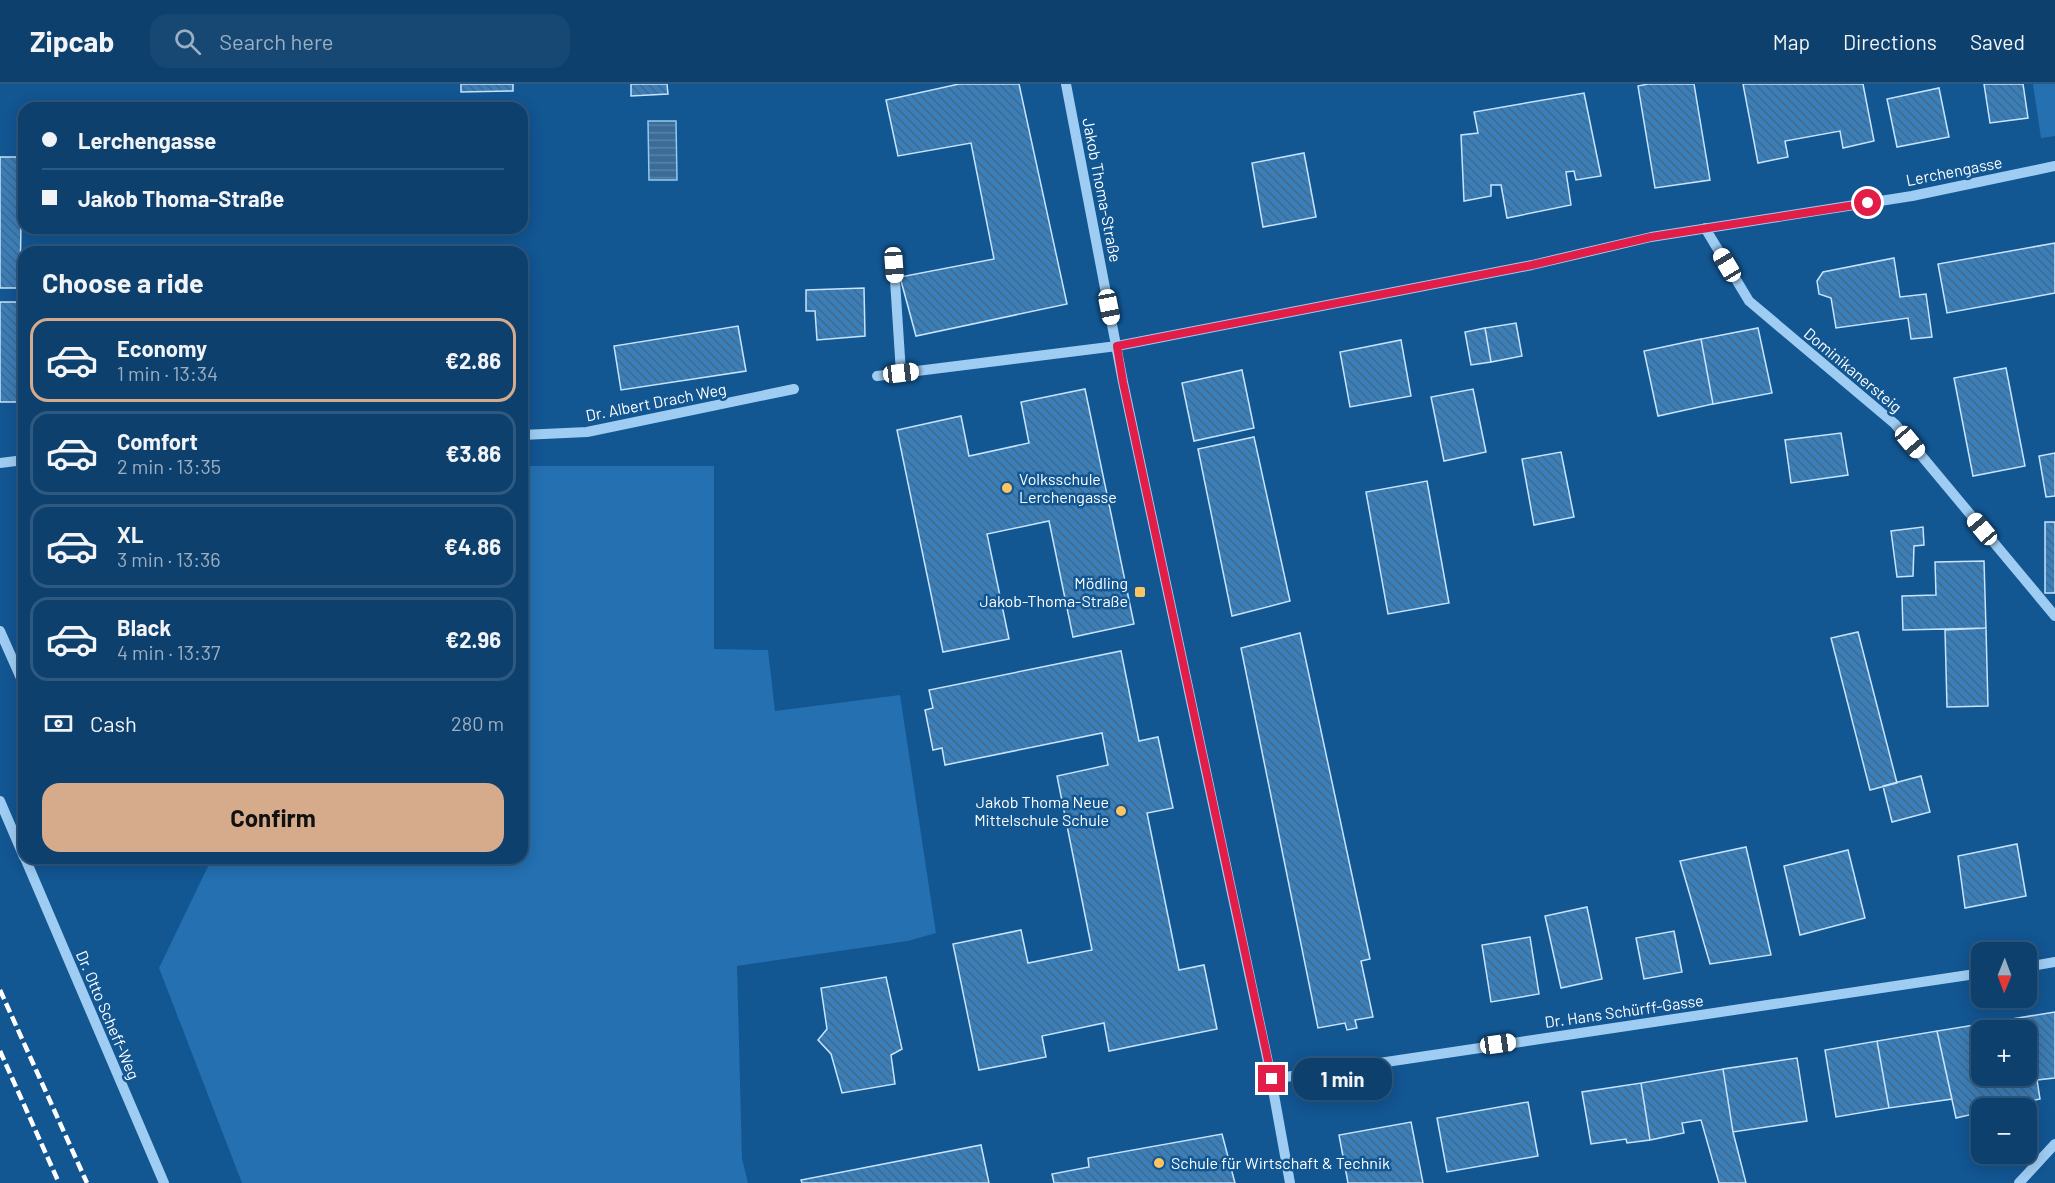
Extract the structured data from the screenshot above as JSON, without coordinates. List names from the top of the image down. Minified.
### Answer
{"streets":{"street":["Lerchengasse","Jakob Thoma-Straße","Dominikanersteig","Dr. Albert Drach Weg","Dr. Hans Schürff-Gasse","Dr. Otto Scheff-Weg"]},"crossings":[["Lerchengasse","Jakob Thoma-Straße"],["Lerchengasse","Dominikanersteig"],["Jakob Thoma-Straße","Dr. Hans Schürff-Gasse"]],"places":{"other":["Volksschule Lerchengasse","Jakob Thoma Neue Mittelschule Schule","Schule für Wirtschaft & Technik"],"transit":["Mödling Jakob-Thoma-Straße"]},"north":"bottom","page":{"header":"Zipcab","search":"Search here","nav":["Map","Directions","Saved"],"banner":["Lerchengasse","Jakob Thoma-Straße"],"heading":"Choose a ride","list":[{"name":"Economy","note":"1 min · 13:34","value":"€2.86"},{"name":"Comfort","note":"2 min · 13:35","value":"€3.86"},{"name":"XL","note":"3 min · 13:36","value":"€4.86"},{"name":"Black","note":"4 min · 13:37","value":"€2.96"}],"pay":["Cash","280 m"],"buttons":"Confirm","map_buttons":["+","−"],"bubble":"1 min"}}
